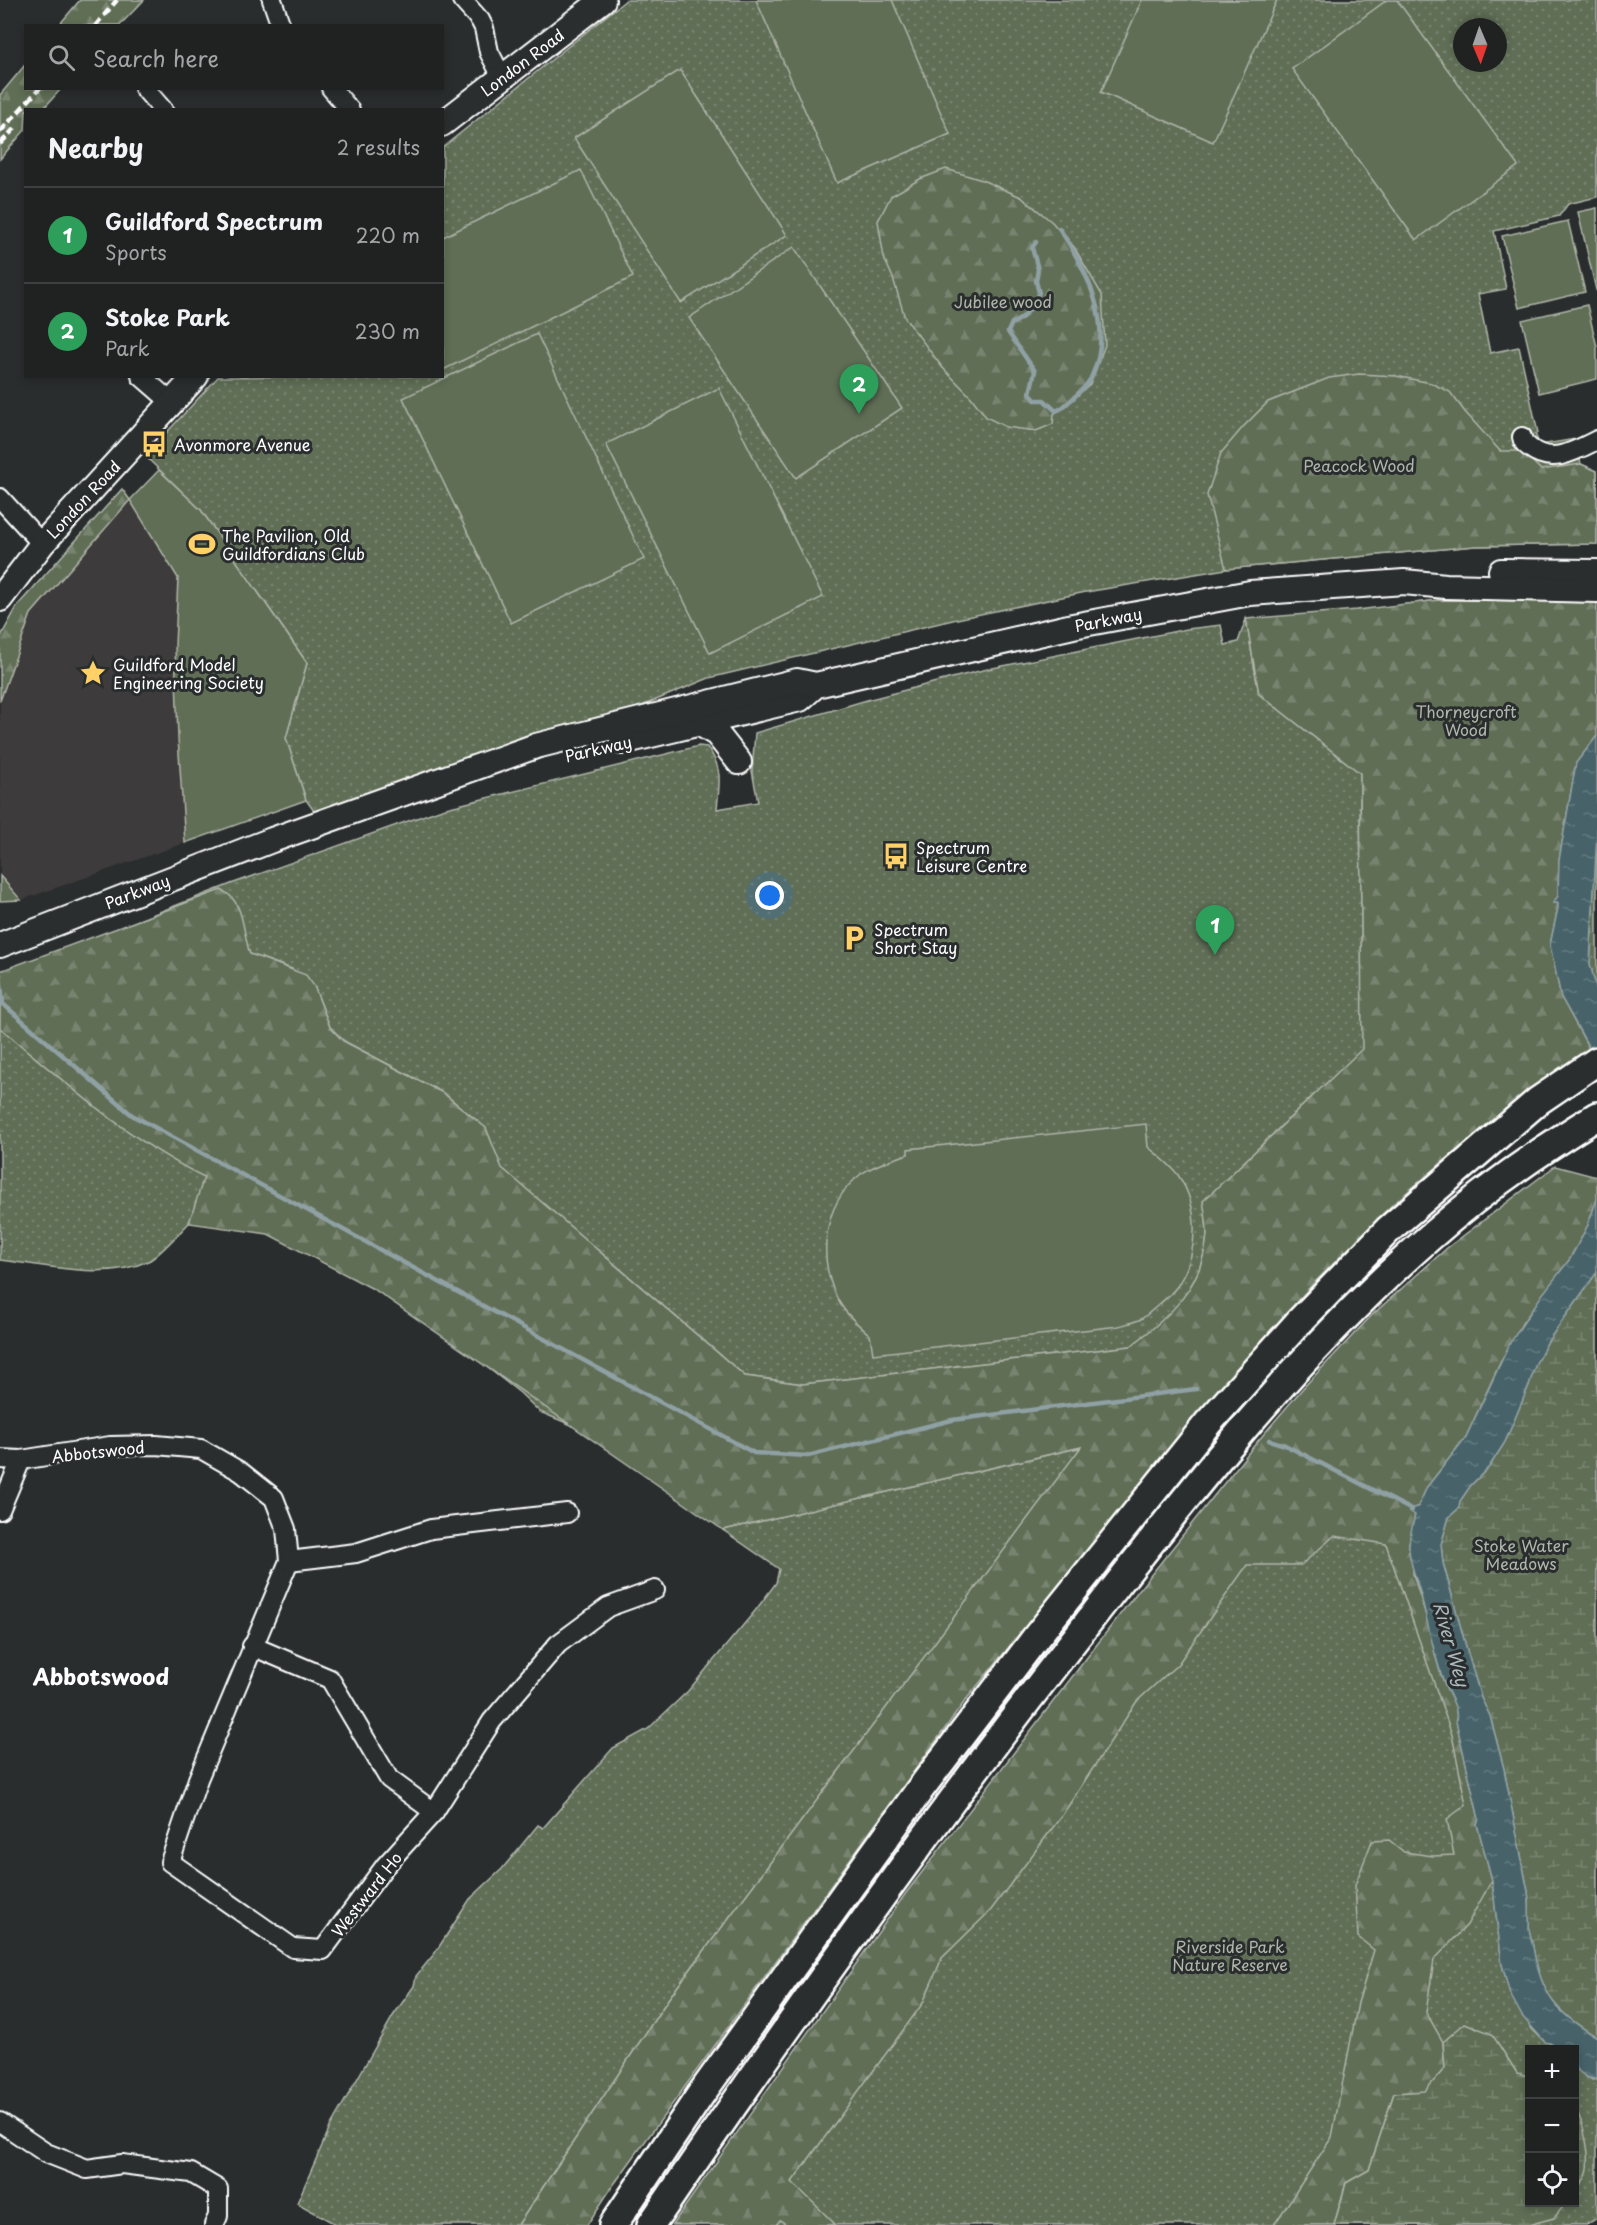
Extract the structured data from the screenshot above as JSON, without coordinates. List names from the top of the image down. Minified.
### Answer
{"streets":{"main road":["London Road","Parkway"],"street":["Abbotswood","Westward Ho"]},"crossings":[["Abbotswood","Westward Ho"]],"districts":["Abbotswood"],"water":["River Wey"],"parks":["Jubilee wood","Peacock Wood","Thorneycroft Wood","Stoke Water Meadows","Riverside Park Nature Reserve"],"places":{"bus stop":["Avonmore Avenue","Spectrum Leisure Centre"],"sports":["The Pavilion, Old Guildfordians Club"],"place":["Guildford Model Engineering Society"],"parking":["Spectrum Short Stay"]},"north":"bottom","page":{"search":"Search here","heading":["Nearby","2 results"],"list":[{"mark":"1","name":"Guildford Spectrum","note":"Sports","value":"220 m"},{"mark":"2","name":"Stoke Park","note":"Park","value":"230 m"}],"pins":["2","1"],"map_buttons":["+","−"]}}
